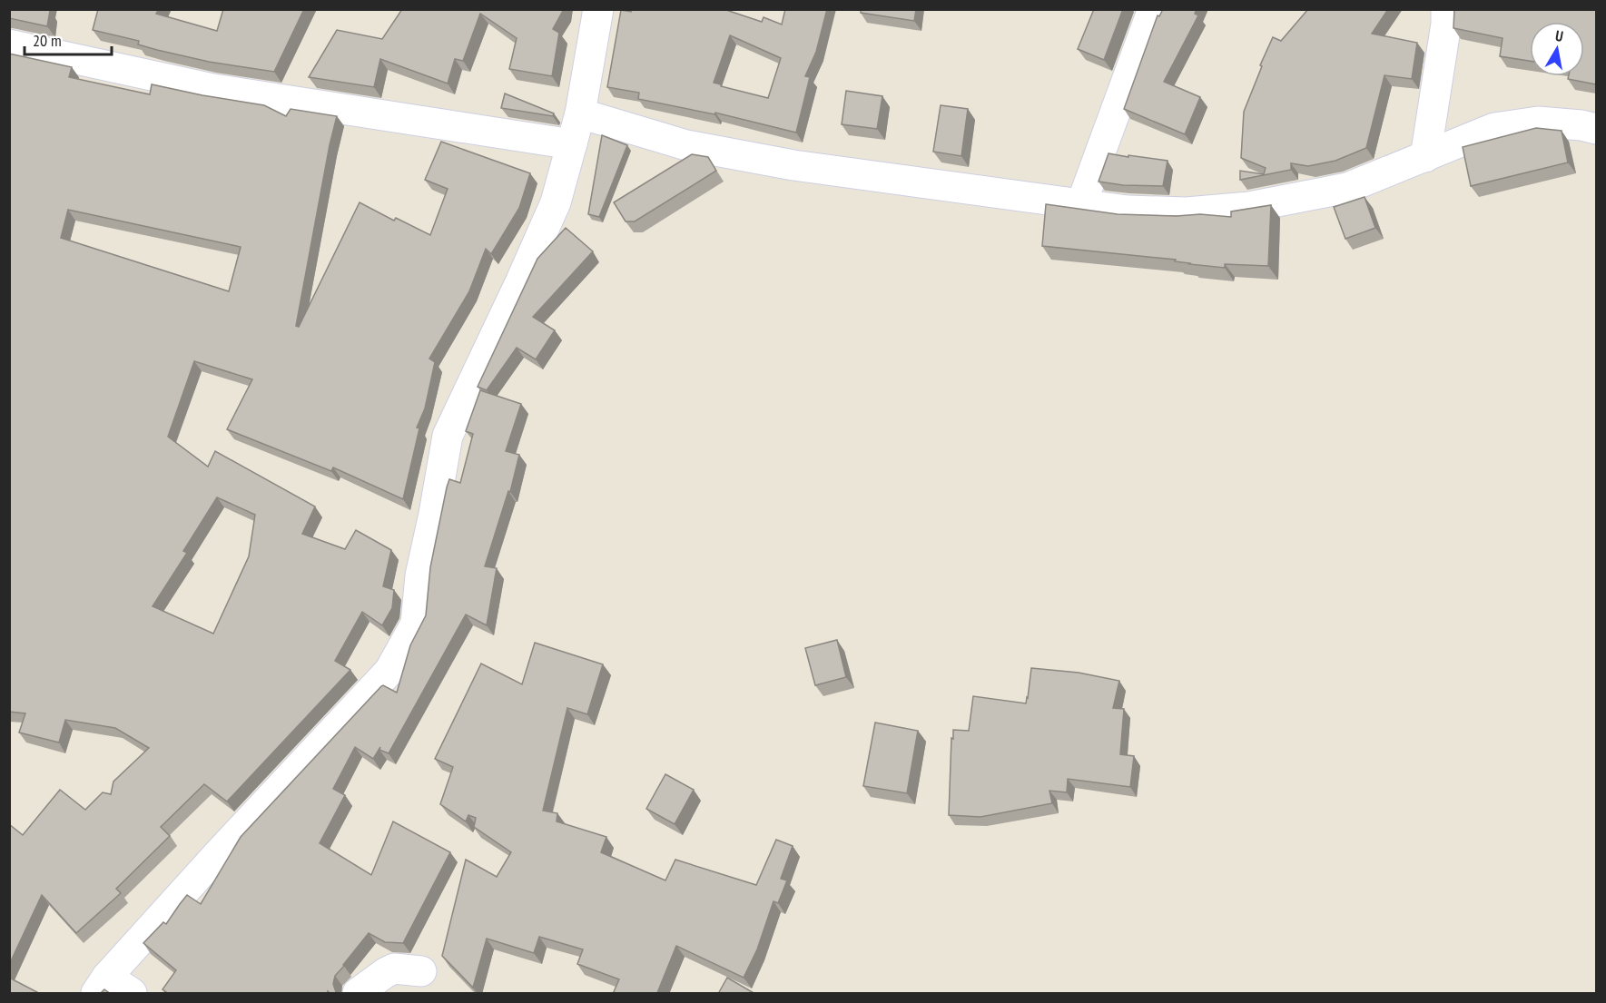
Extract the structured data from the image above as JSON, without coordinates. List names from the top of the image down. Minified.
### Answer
{"scale_bar":"20 m","north":"top"}
